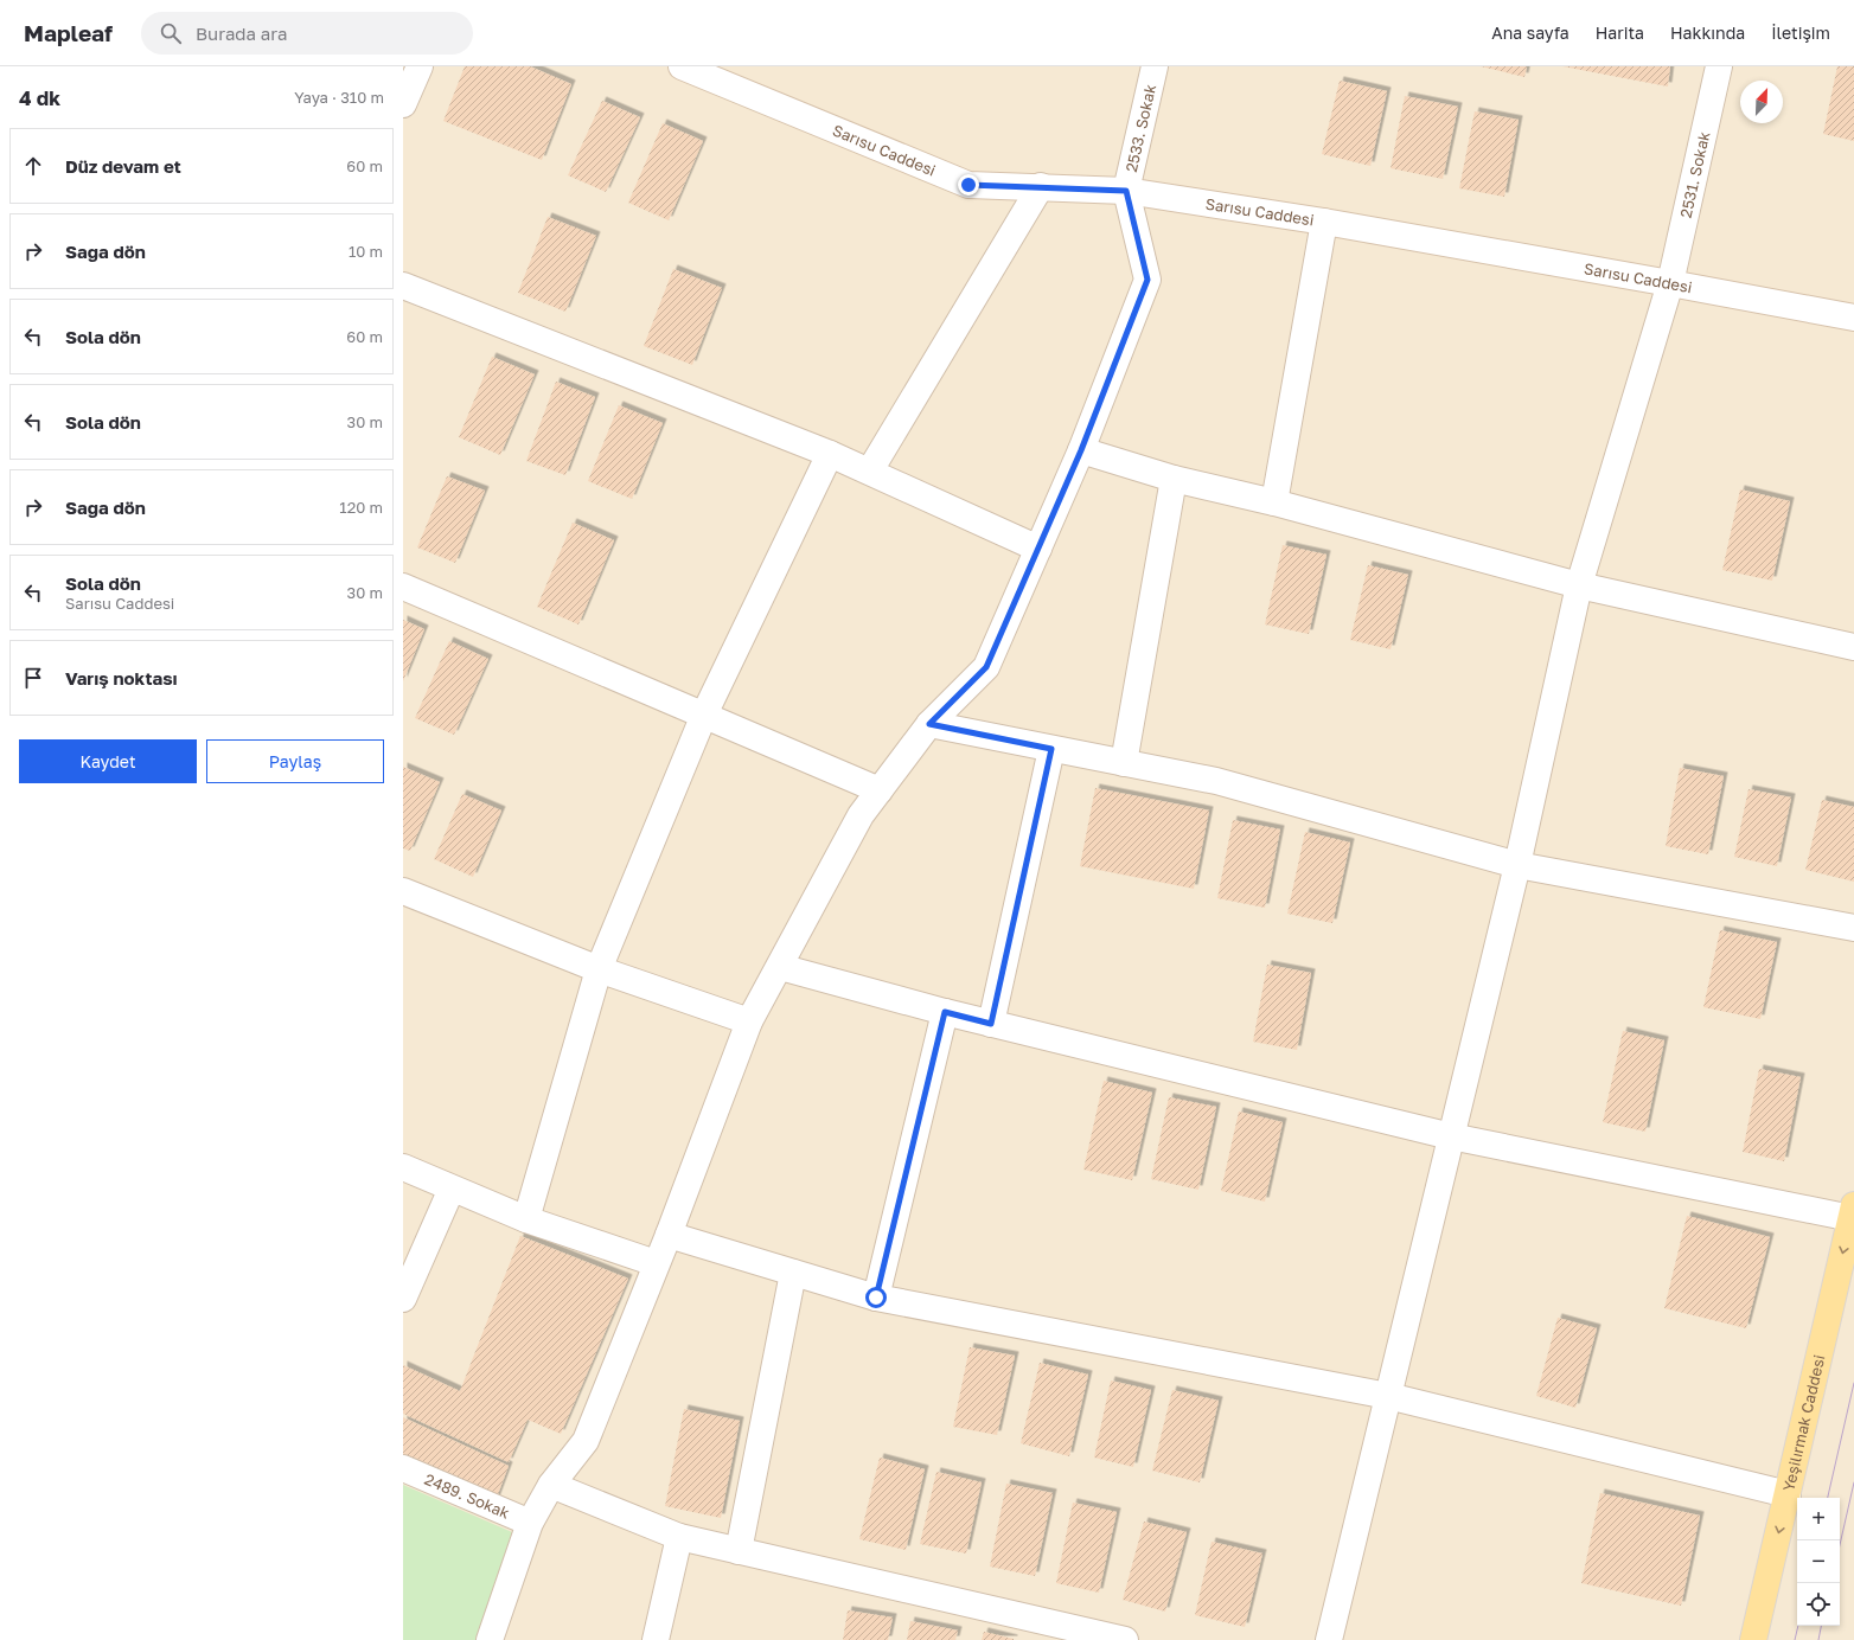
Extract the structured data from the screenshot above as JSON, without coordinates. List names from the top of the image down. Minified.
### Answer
{"streets":{"main road":["Yeşilırmak Caddesi"],"street":["2533. Sokak","Sarısu Caddesi","2531. Sokak","2489. Sokak"]},"crossings":[["2533. Sokak","Sarısu Caddesi"],["Sarısu Caddesi","2531. Sokak"]],"one_way":["Yeşilırmak Caddesi"],"north":"top right","page":{"header":"Mapleaf","search":"Burada ara","nav":["Ana sayfa","Harita","Hakkında","İletişim"],"heading":["4 dk","Yaya · 310 m"],"list":[["Düz devam et","60 m"],["Sağa dön","10 m"],["Sola dön","60 m"],["Sola dön","30 m"],["Sağa dön","120 m"],["Sola dön","Sarısu Caddesi","30 m"],"Varış noktası"],"buttons":["Kaydet","Paylaş"],"map_buttons":["+","−"]}}
